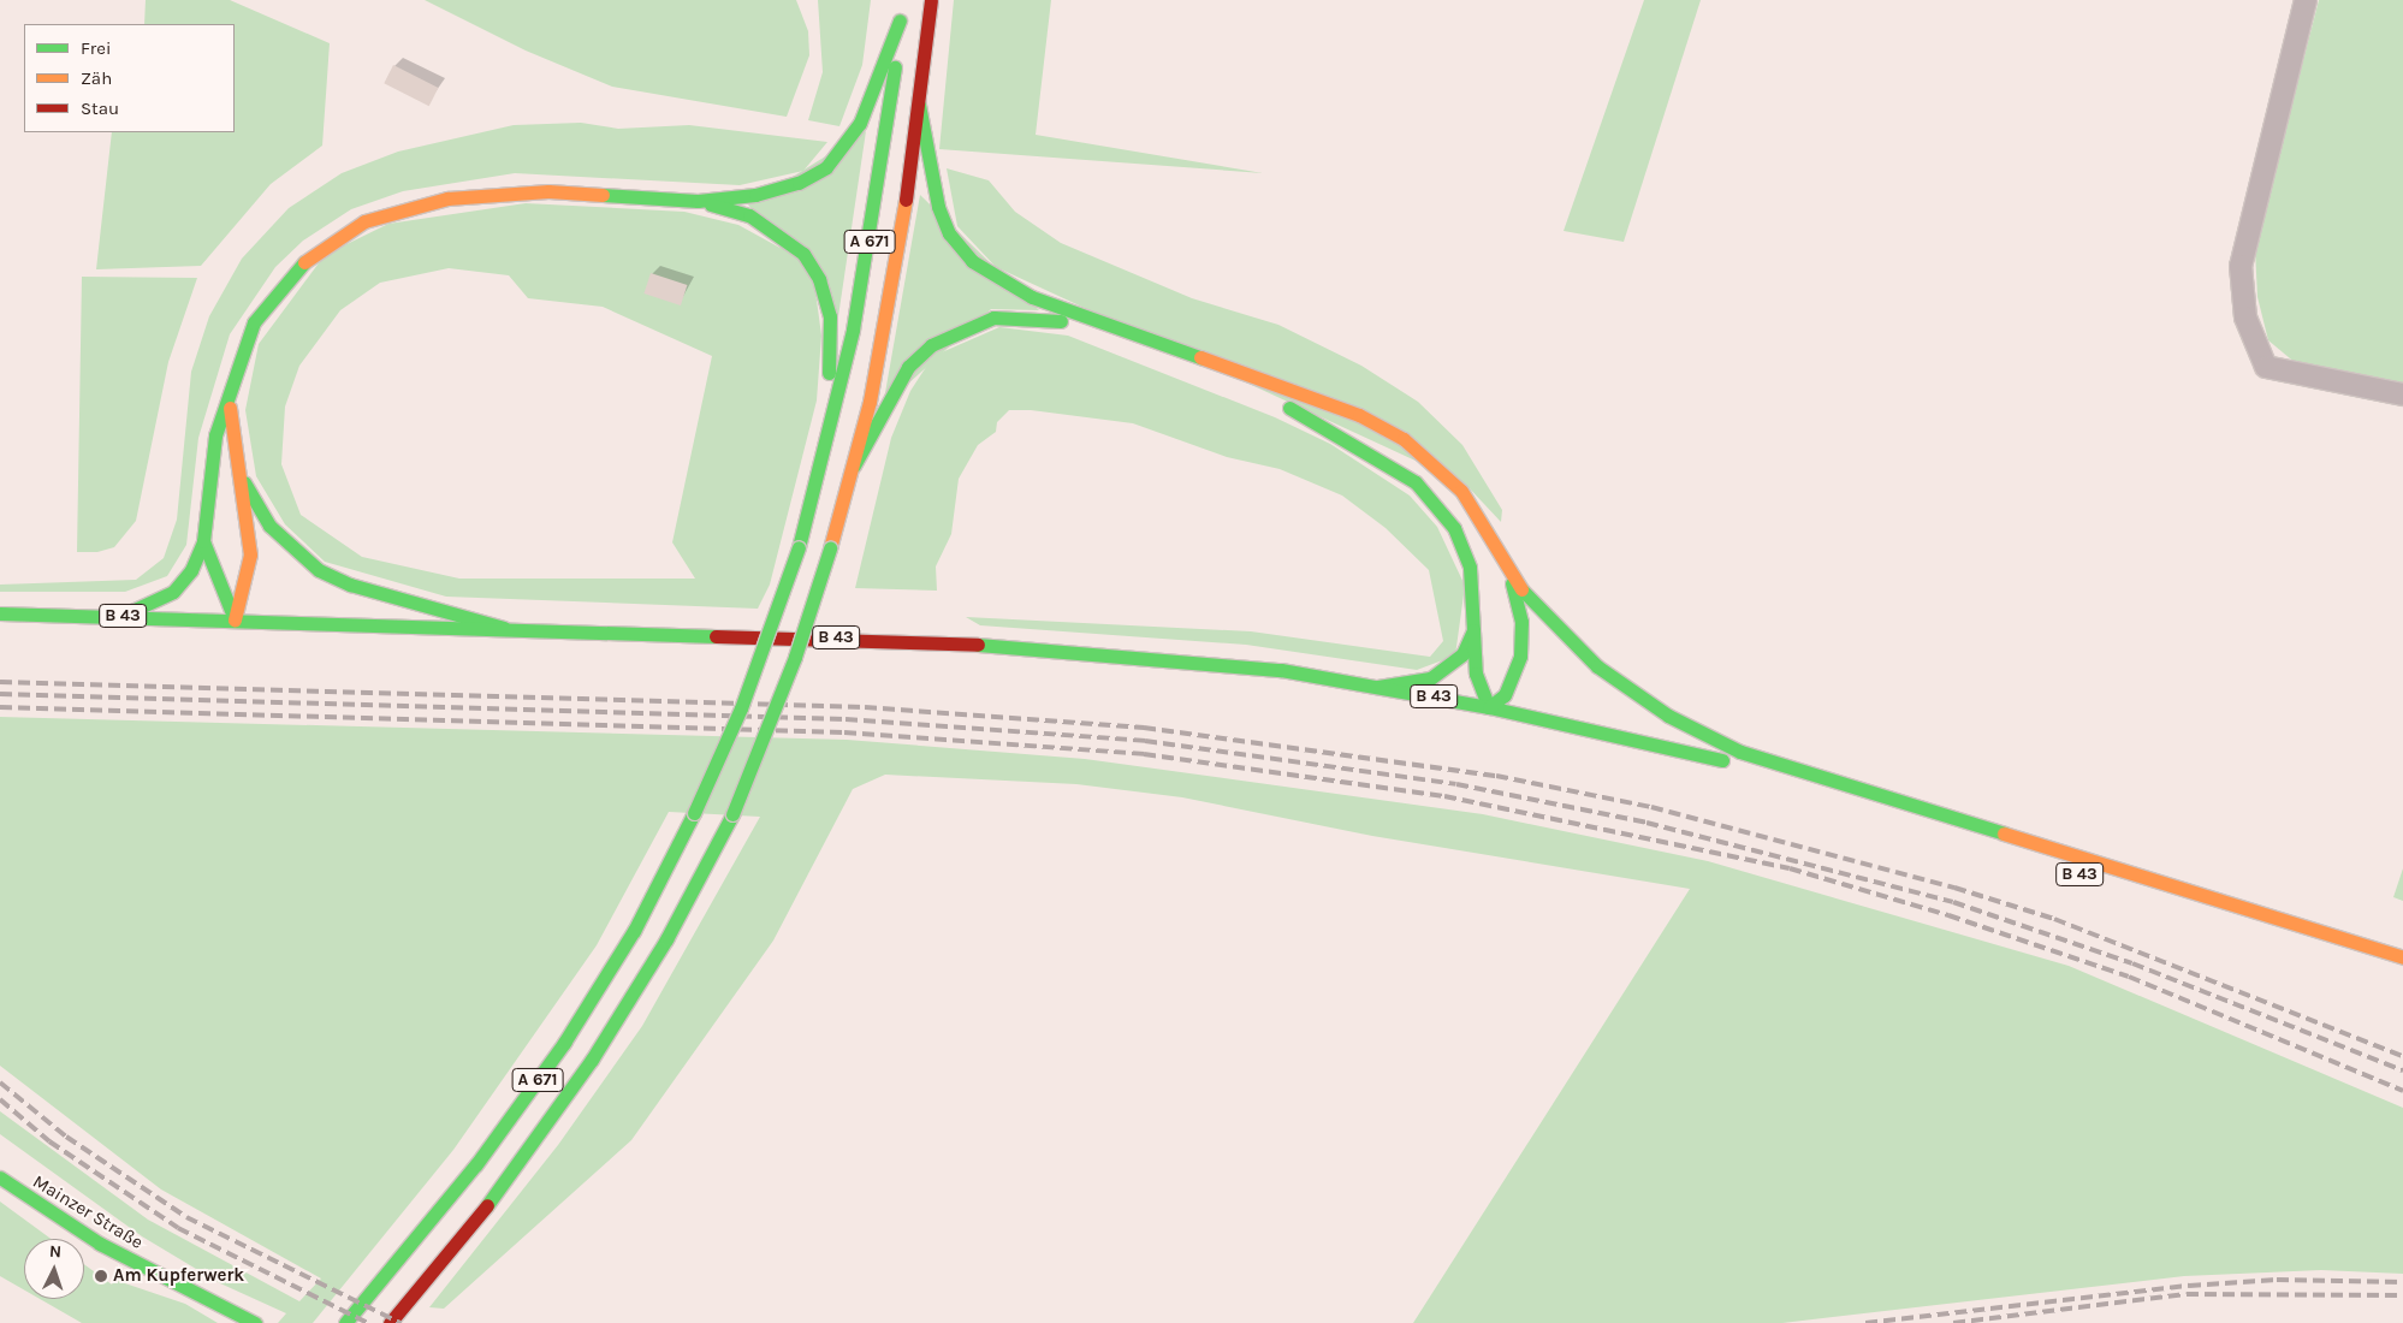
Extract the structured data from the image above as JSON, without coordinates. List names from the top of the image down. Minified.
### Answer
{"streets":{"main road":["A 671","B 43","Mainzer Straße"]},"places":["Am Kupferwerk"],"legend":["Frei","Zäh","Stau"],"north":"top"}
